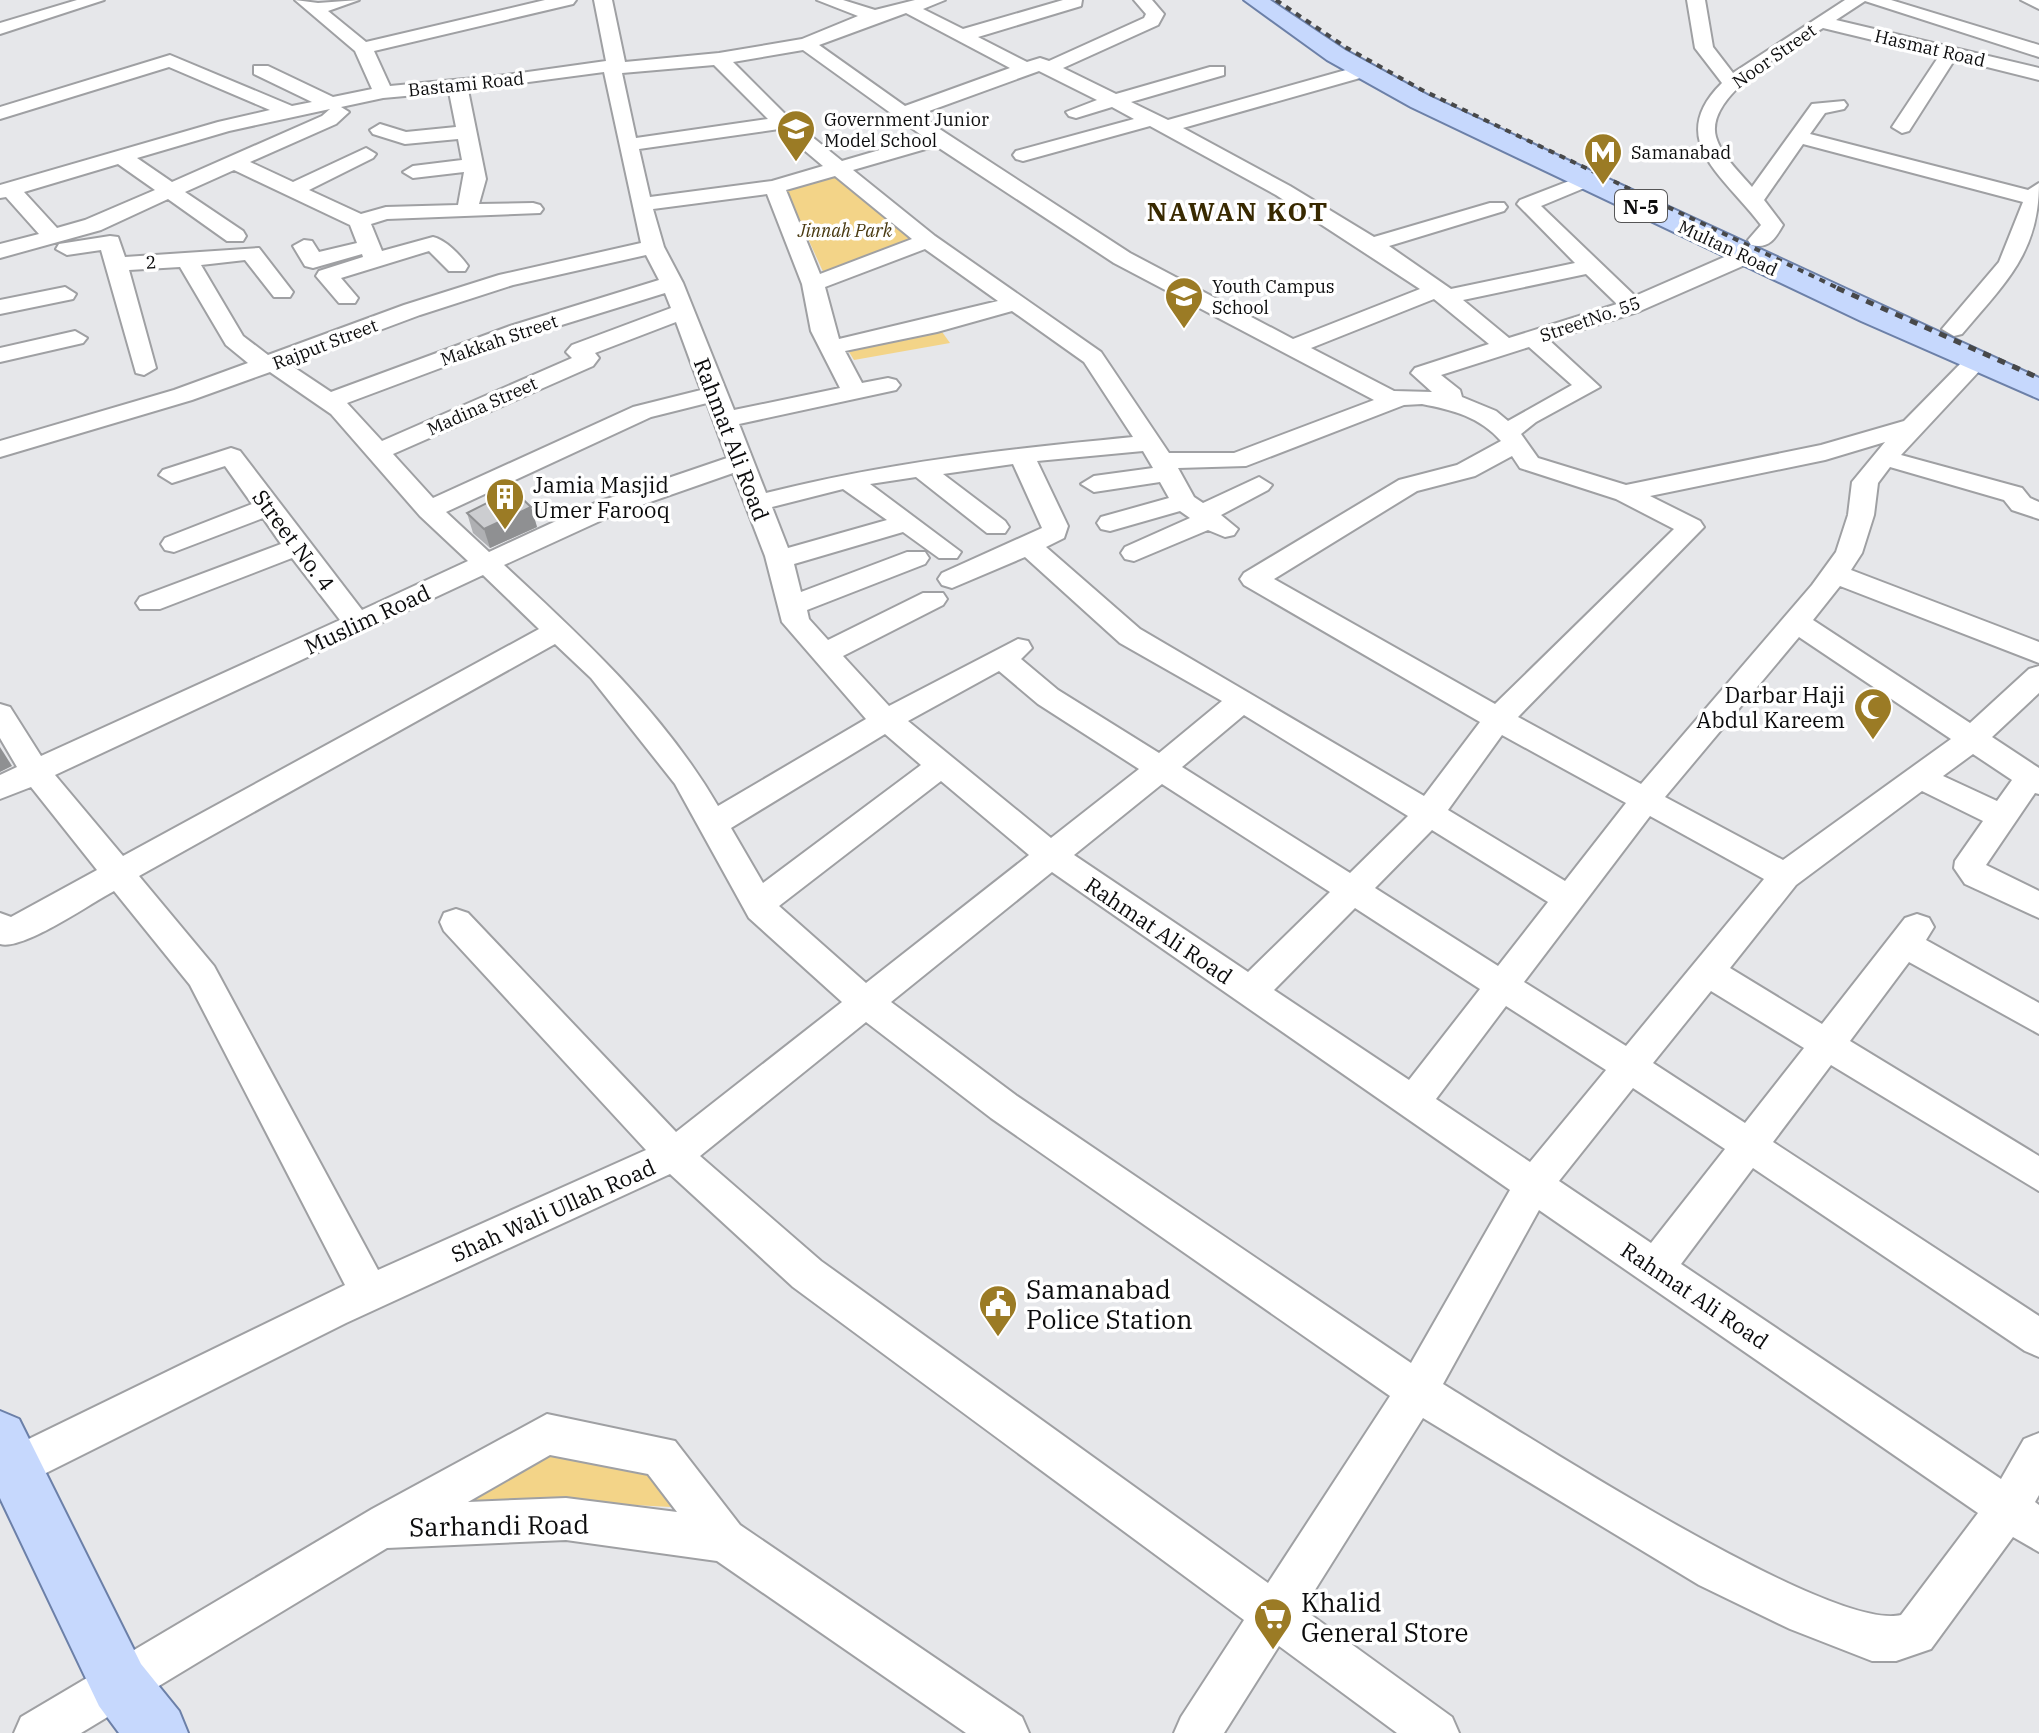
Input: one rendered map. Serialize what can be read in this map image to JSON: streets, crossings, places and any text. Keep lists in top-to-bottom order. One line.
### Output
{"streets":{"main road":["N-5","Multan Road"],"street":["Hasmat Road","Noor Street","Bastami Road","2","StreetNo. 55","Makkah Street","Rajput Street","Madina Street","Rahmat Ali Road","Street No. 4","Muslim Road","Shah Wali Ullah Road","Sarhandi Road"]},"crossings":[["Hasmat Road","Noor Street"],["Noor Street","Multan Road"],["Noor Street","StreetNo. 55"],["Bastami Road","Rahmat Ali Road"],["Multan Road","StreetNo. 55"],["2","Makkah Street"],["2","Rajput Street"],["2","Madina Street"],["2","Rahmat Ali Road"],["2","Muslim Road"],["2","Shah Wali Ullah Road"],["Makkah Street","Madina Street"],["Makkah Street","Rahmat Ali Road"],["Rajput Street","Rahmat Ali Road"],["Madina Street","Rahmat Ali Road"],["Rahmat Ali Road","Muslim Road"],["Rahmat Ali Road","Shah Wali Ullah Road"],["Street No. 4","Muslim Road"]],"districts":["NAWAN KOT"],"parks":["Jinnah Park"],"places":{"school or university":["Government Junior Model School","Youth Campus School"],"metro station":["Samanabad"],"building":["Jamia Masjid Umer Farooq"],"mosque":["Darbar Haji Abdul Kareem"],"public building":["Samanabad Police Station"],"supermarket":["Khalid General Store"]}}
